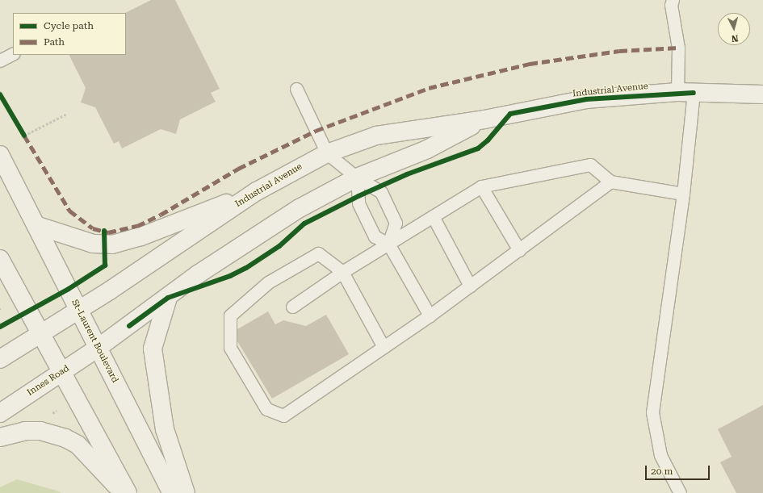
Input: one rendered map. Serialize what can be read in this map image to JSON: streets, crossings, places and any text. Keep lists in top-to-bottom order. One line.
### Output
{"streets":{"main road":["Industrial Avenue","St-Laurent Boulevard","Innes Road"]},"crossings":[["Industrial Avenue","St-Laurent Boulevard"],["Industrial Avenue","Innes Road"],["St-Laurent Boulevard","Innes Road"]],"legend":["Cycle path","Path"],"scale_bar":"20 m","north":"bottom"}
